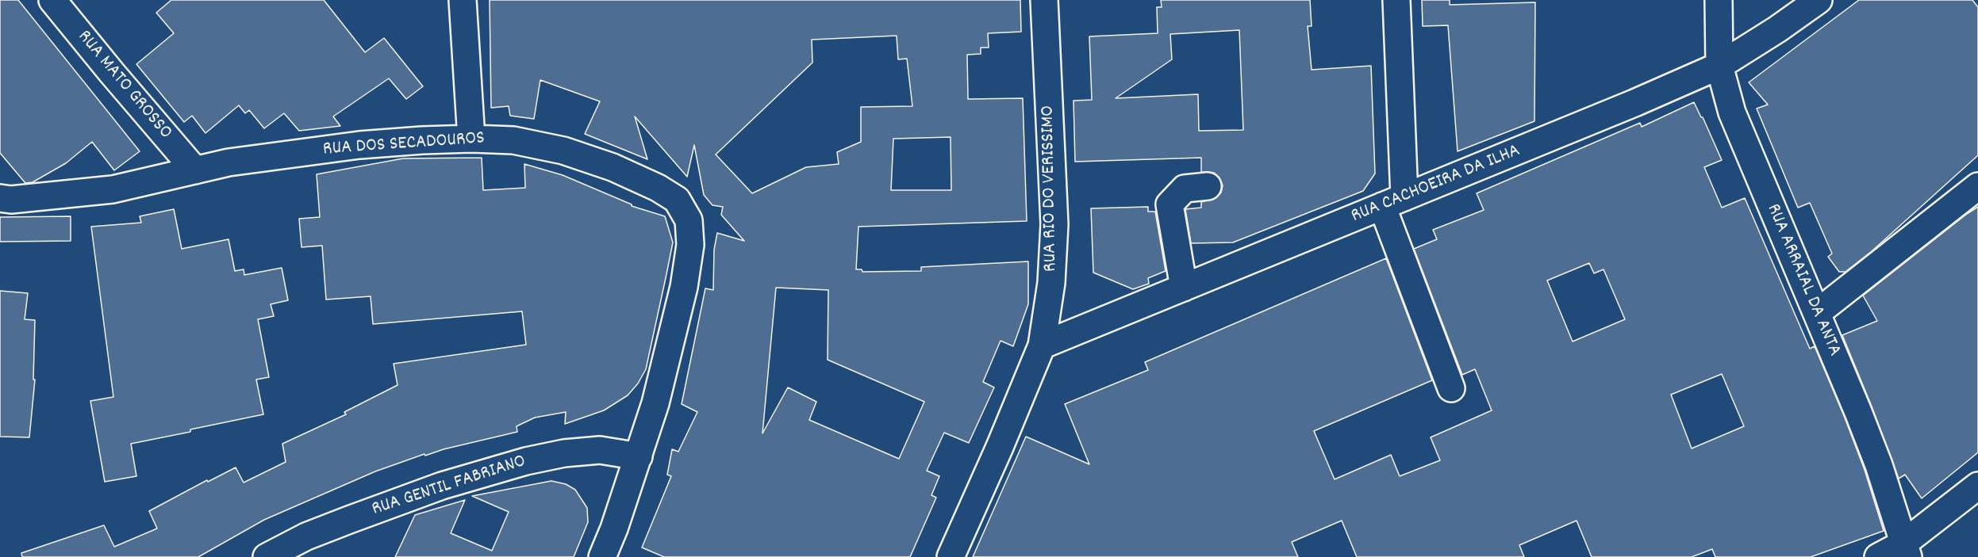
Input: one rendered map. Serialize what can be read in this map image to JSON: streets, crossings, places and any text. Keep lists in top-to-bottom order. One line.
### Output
{"streets":{"street":["RUA MATO GROSSO","RUA DOS SECADOUROS","RUA CACHOEIRA DA ILHA","RUA RIO DO VERISSIMO","RUA ARRAIAL DA ANTA","RUA GENTIL FABRIANO"]},"crossings":[["RUA MATO GROSSO","RUA DOS SECADOUROS"],["RUA DOS SECADOUROS","RUA GENTIL FABRIANO"],["RUA CACHOEIRA DA ILHA","RUA RIO DO VERISSIMO"],["RUA CACHOEIRA DA ILHA","RUA ARRAIAL DA ANTA"]]}
